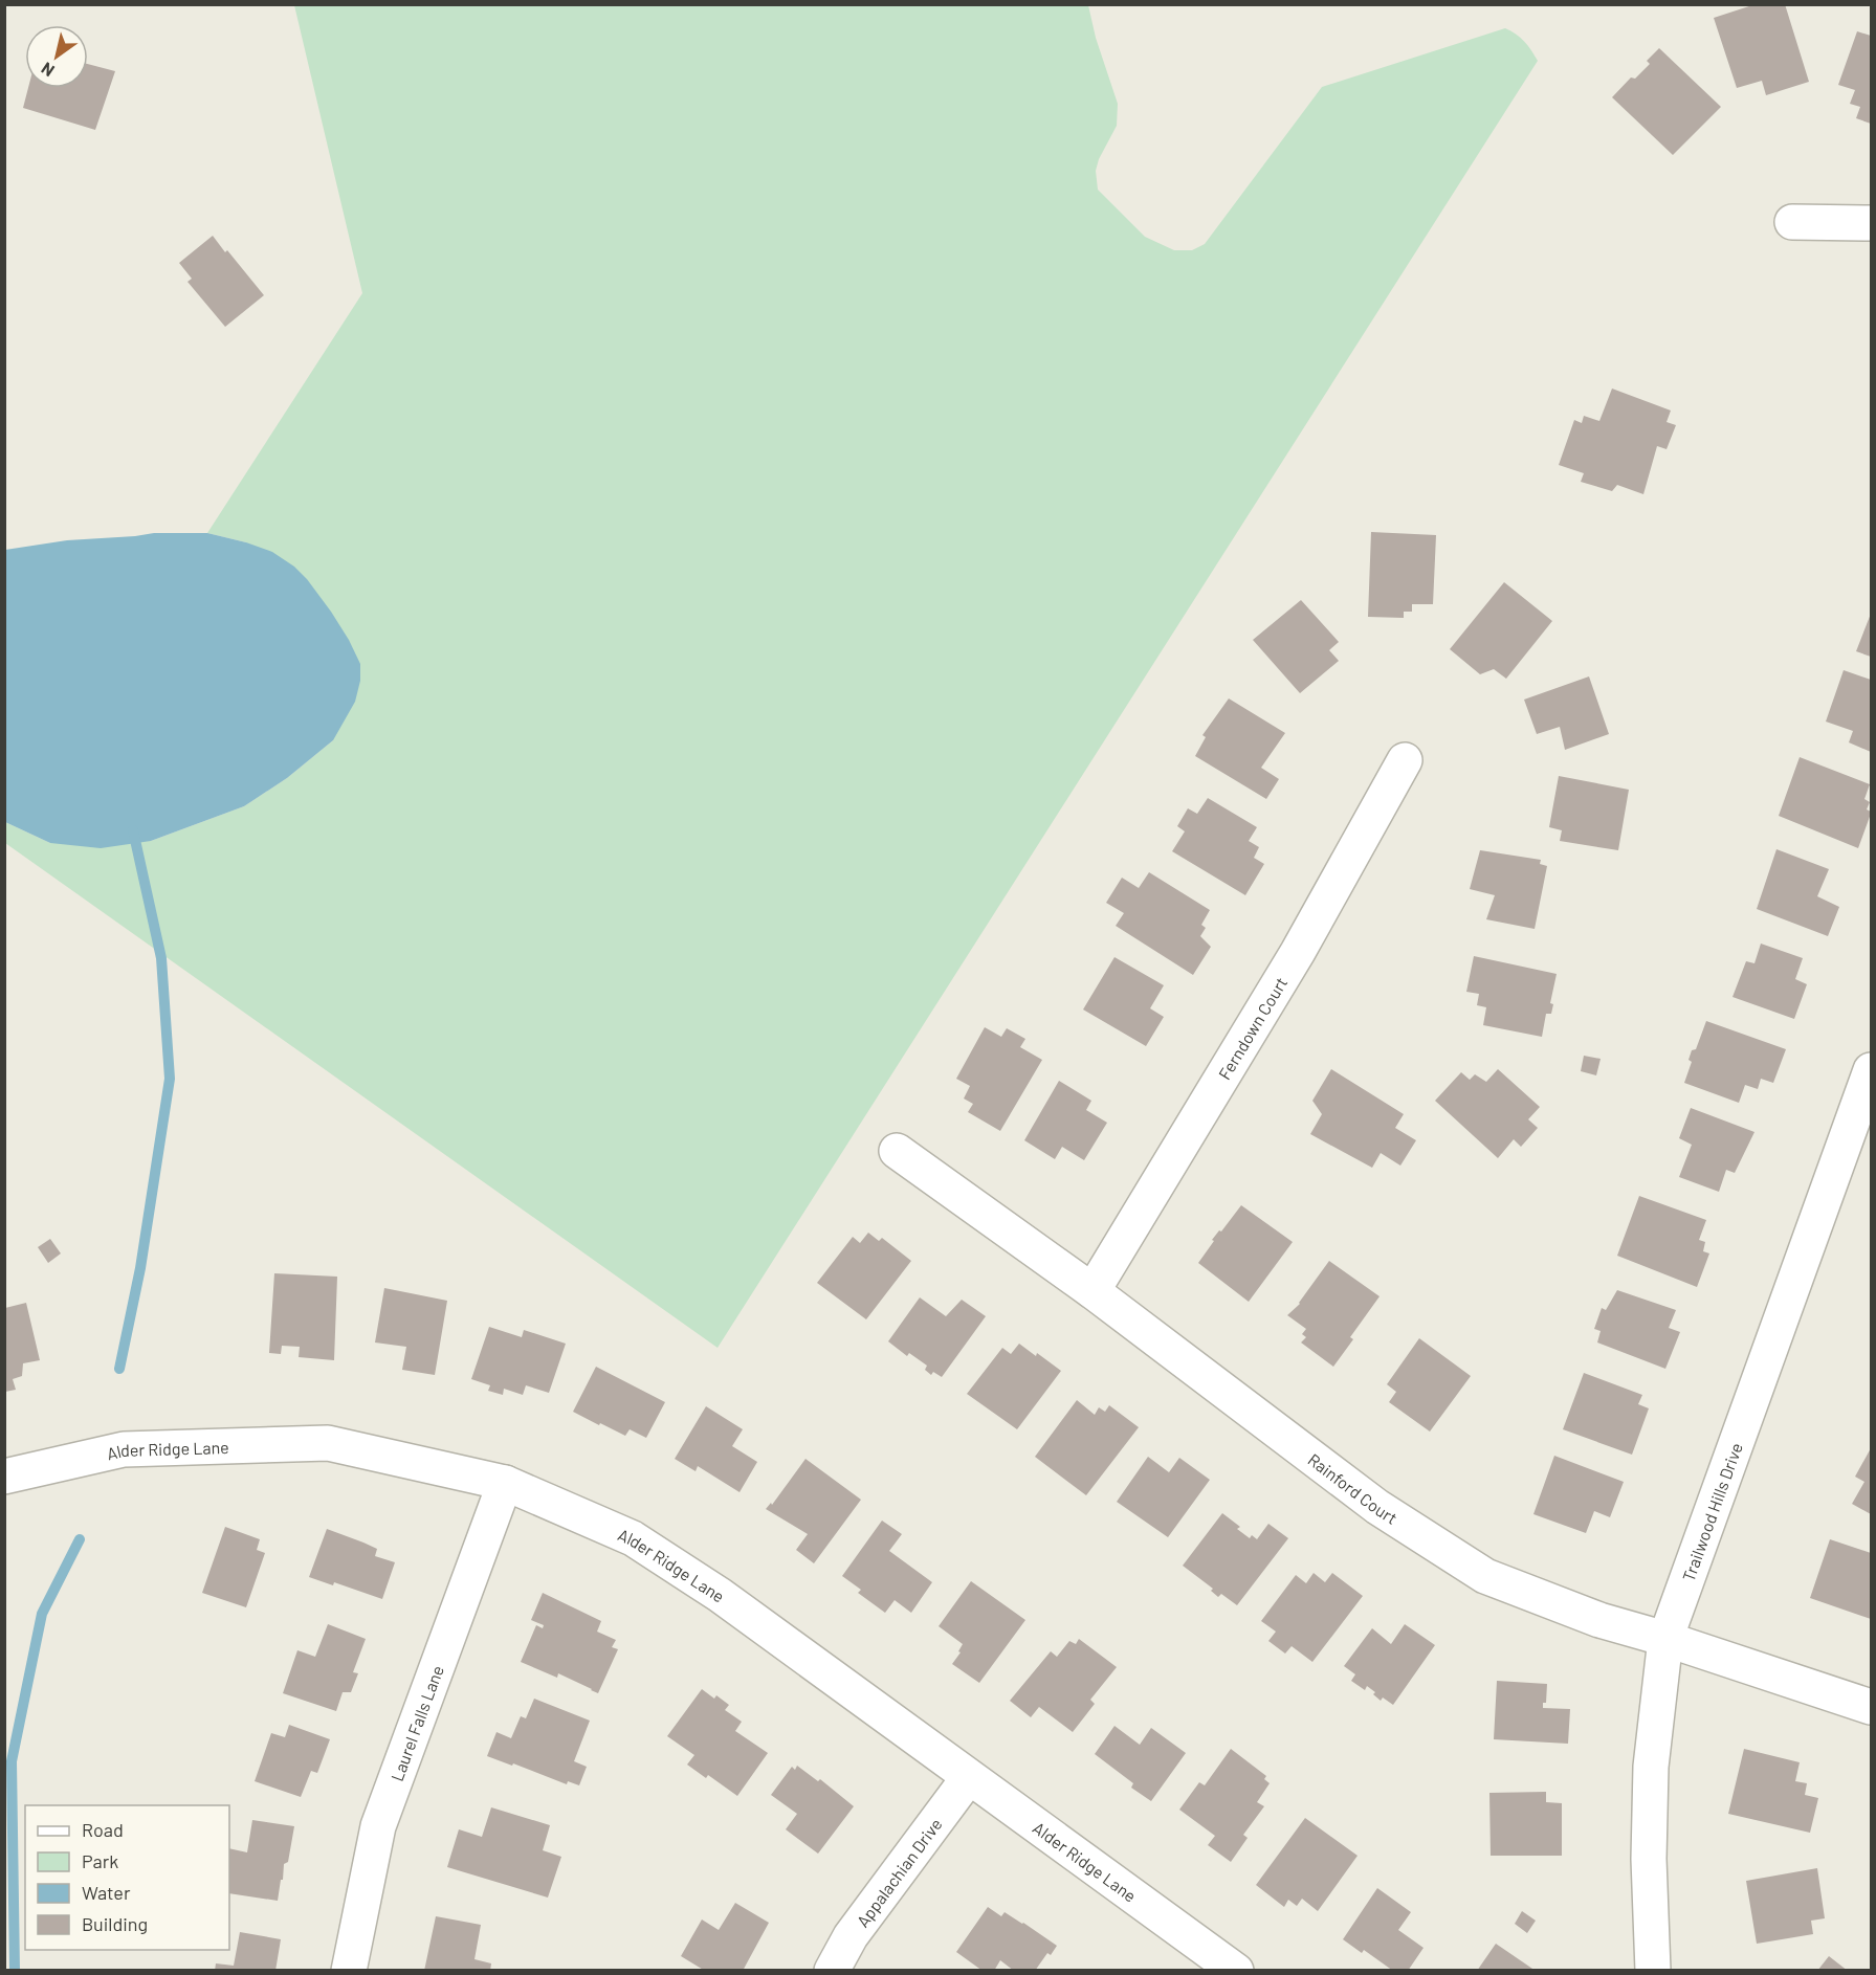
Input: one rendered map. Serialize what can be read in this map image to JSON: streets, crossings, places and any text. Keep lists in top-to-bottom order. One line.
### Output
{"streets":{"street":["Ferndown Court","Alder Ridge Lane","Rainford Court","Trailwood Hills Drive","Laurel Falls Lane","Appalachian Drive"]},"crossings":[["Ferndown Court","Rainford Court"],["Alder Ridge Lane","Laurel Falls Lane"],["Alder Ridge Lane","Appalachian Drive"],["Rainford Court","Trailwood Hills Drive"]],"legend":["Road","Park","Water","Building"],"north":"bottom left"}
